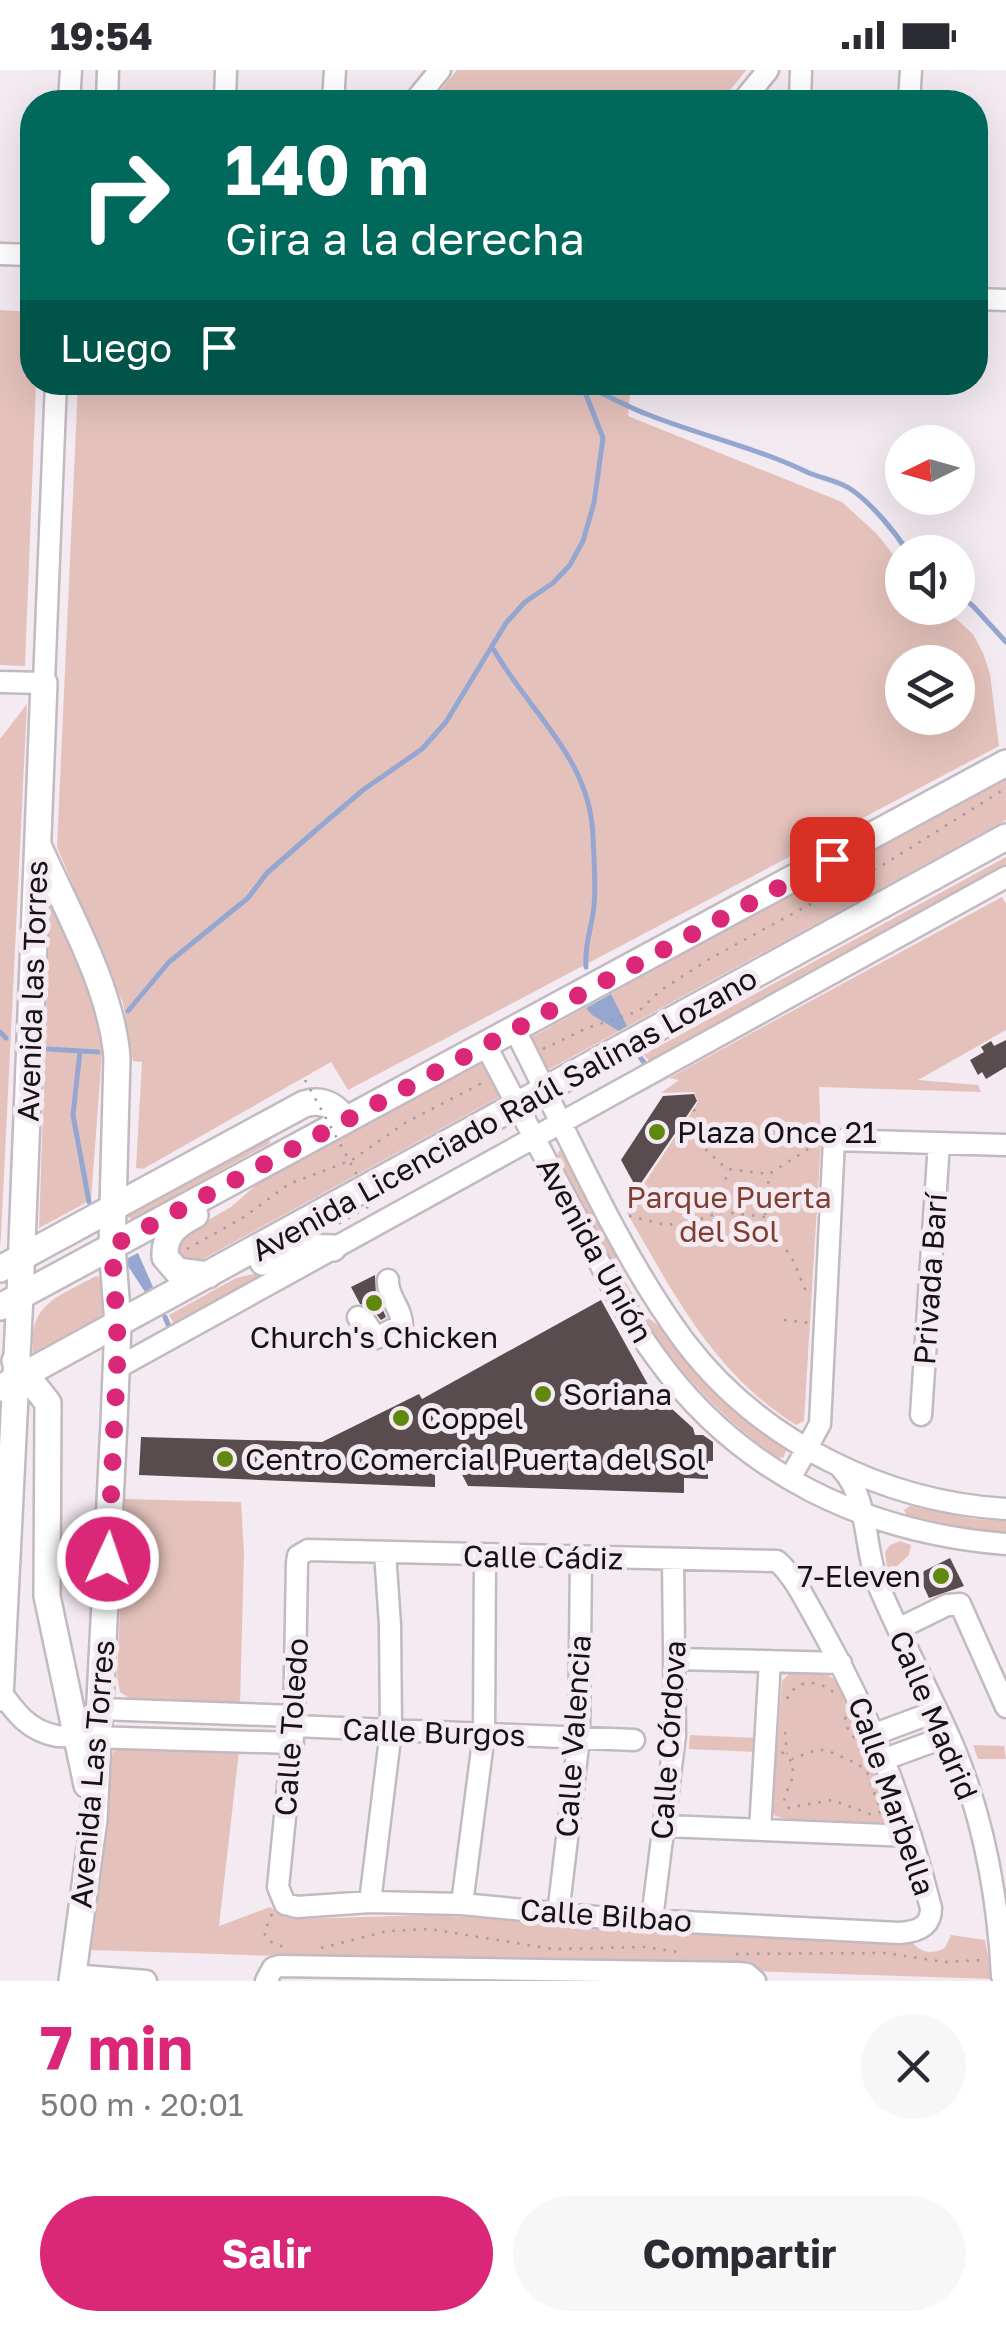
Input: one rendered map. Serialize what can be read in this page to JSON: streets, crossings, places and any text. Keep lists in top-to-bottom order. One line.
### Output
{"streets":{"main road":["Avenida las Torres","Avenida Licenciado Raúl Salinas Lozano","Avenida Las Torres"],"street":["Avenida Unión","Privada Barí","Calle Cádiz","Calle Madrid","Calle Toledo","Calle Burgos","Calle Valencia","Calle Córdova","Calle Marbella","Calle Bilbao"]},"crossings":[["Avenida las Torres","Avenida Las Torres"],["Avenida Licenciado Raúl Salinas Lozano","Avenida Unión"],["Avenida Licenciado Raúl Salinas Lozano","Avenida Las Torres"],["Avenida Unión","Calle Madrid"],["Calle Cádiz","Calle Toledo"],["Calle Cádiz","Calle Valencia"],["Calle Cádiz","Calle Córdova"],["Calle Cádiz","Calle Marbella"],["Calle Toledo","Calle Burgos"],["Calle Toledo","Calle Bilbao"],["Calle Burgos","Calle Valencia"],["Calle Burgos","Avenida Las Torres"],["Calle Valencia","Calle Bilbao"],["Calle Córdova","Calle Bilbao"],["Calle Marbella","Calle Bilbao"]],"parks":["Parque Puerta del Sol"],"places":["Plaza Once 21","Church's Chicken","Soriana","Coppel","Centro Comercial Puerta del Sol","7-Eleven"],"north":"left","page":{"status":"19:54","turn":["140 m","Gira a la derecha"],"then":"Luego","heading":["7 min","500 m · 20:01"],"buttons":["Salir","Compartir"]}}
